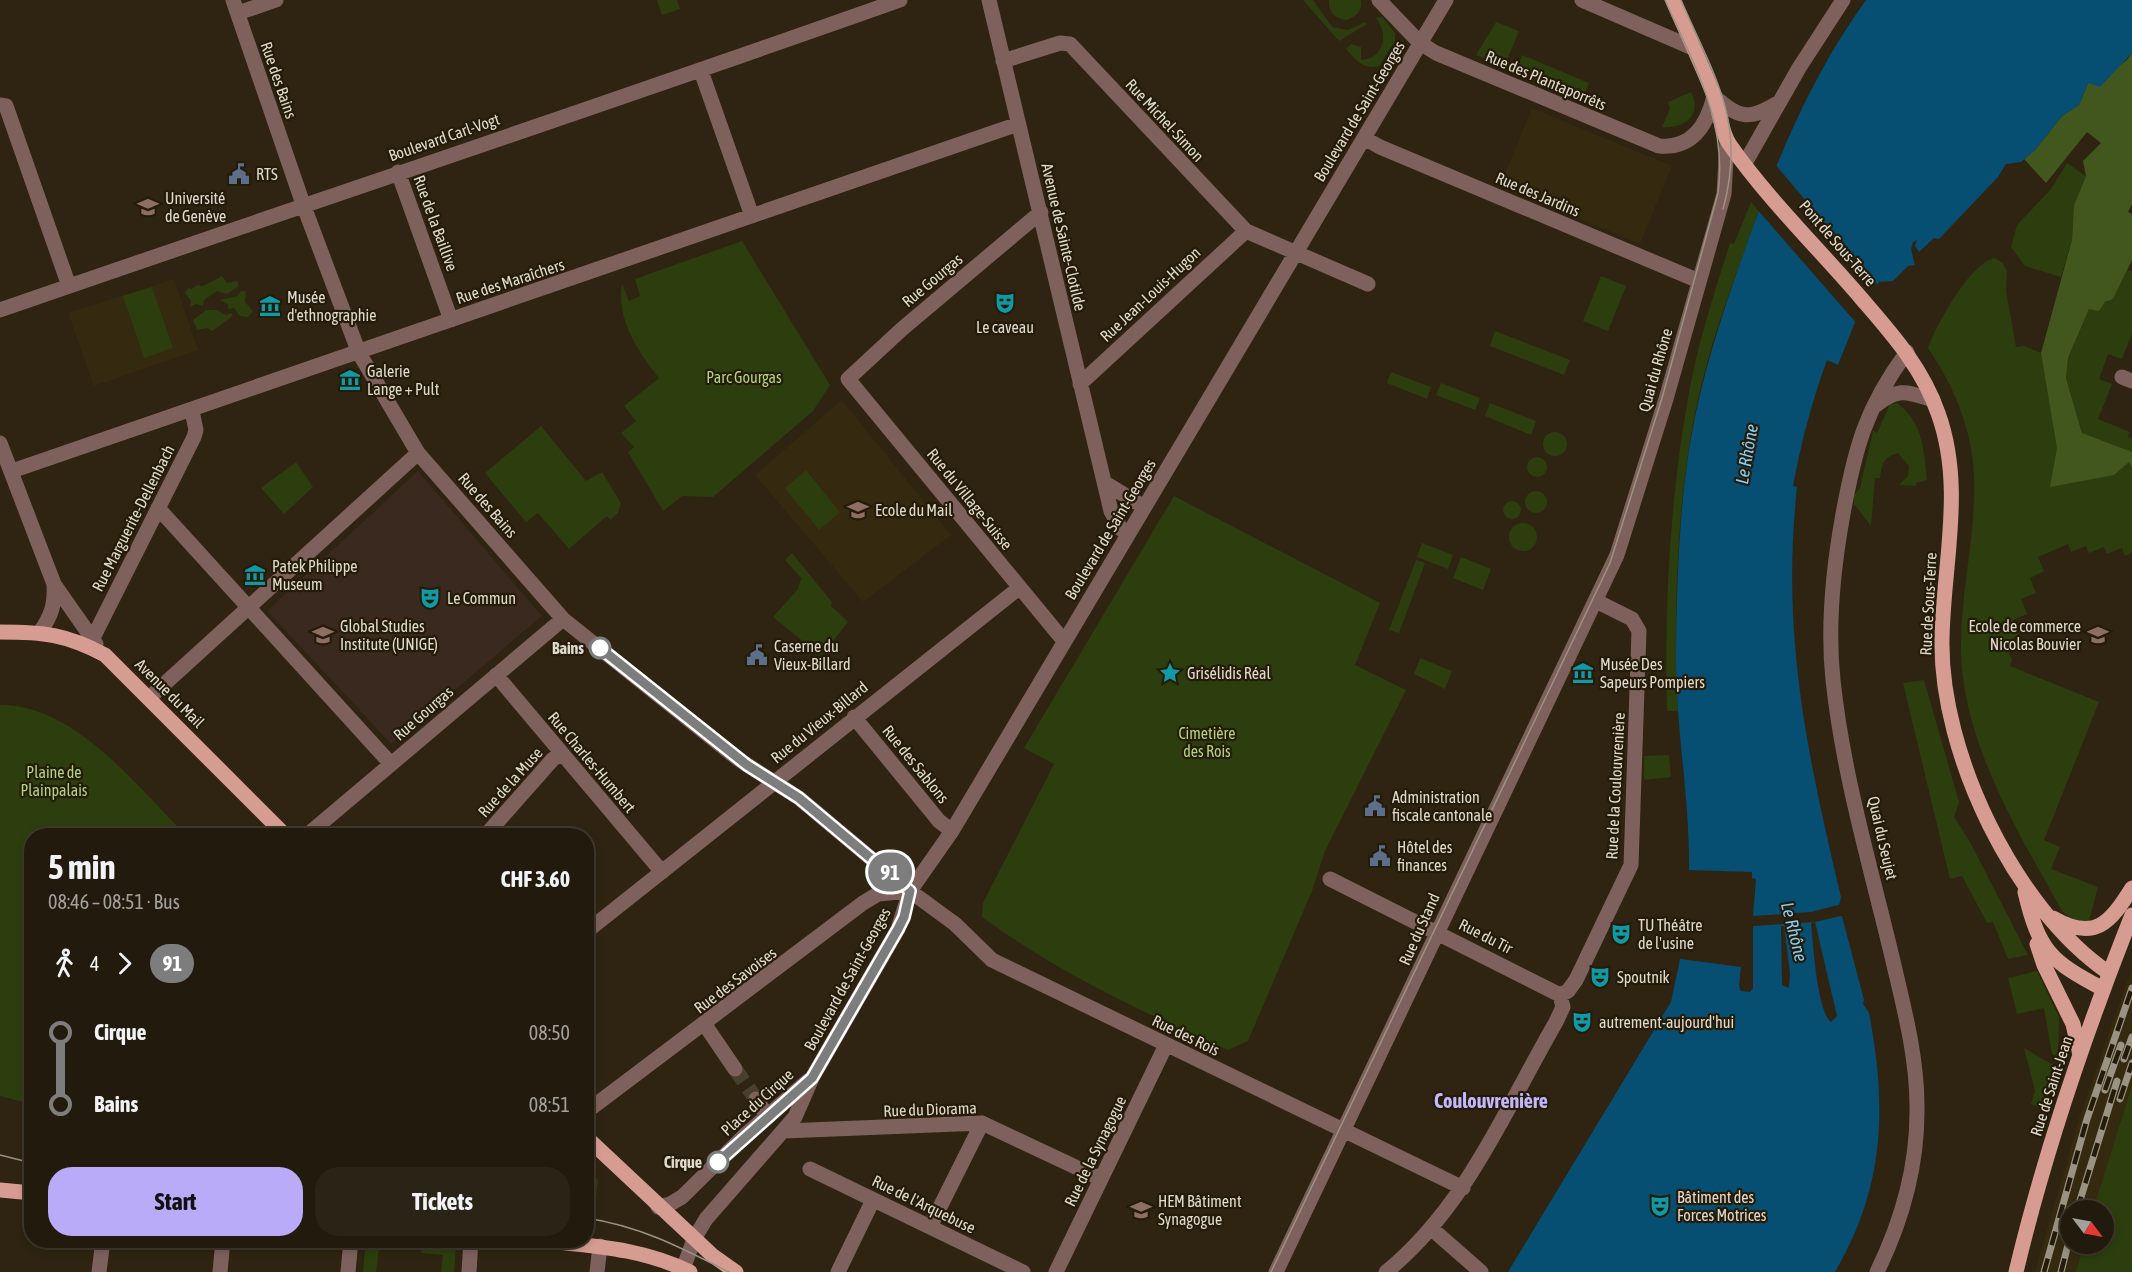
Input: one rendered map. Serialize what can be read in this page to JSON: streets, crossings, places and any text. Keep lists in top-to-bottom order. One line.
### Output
{"streets":{"main road":["Pont de Sous-Terre","Rue de Sous-Terre","Avenue du Mail","Rue de Saint-Jean"],"street":["Rue des Bains","Rue des Plantaporrêts","Boulevard de Saint-Georges","Rue Michel-Simon","Boulevard Carl-Vogt","Rue des Jardins","Rue de la Baillive","Avenue de Sainte-Clotilde","Rue Gourgas","Rue des Maraîchers","Rue Jean-Louis-Hugon","Quai du Rhône","Rue du Village-Suisse","Rue Marguerite-Dellenbach","Rue du Vieux-Billard","Rue Charles-Humbert","Rue des Sablons","Rue de la Muse","Rue de la Coulouvrenière","Quai du Seujet","Rue du Stand","Rue du Tir","Rue des Savoises","Rue des Rois","Place du Cirque","Rue du Diorama","Rue de la Synagogue","Rue de l'Arquebuse"]},"crossings":[["Rue des Bains","Boulevard de Saint-Georges"],["Rue des Bains","Boulevard Carl-Vogt"],["Rue des Bains","Rue Gourgas"],["Rue des Bains","Rue des Maraîchers"],["Rue des Bains","Rue du Vieux-Billard"],["Rue des Bains","Rue des Savoises"],["Rue des Bains","Rue des Rois"],["Rue des Plantaporrêts","Boulevard de Saint-Georges"],["Boulevard de Saint-Georges","Rue Michel-Simon"],["Boulevard de Saint-Georges","Rue des Jardins"],["Boulevard de Saint-Georges","Avenue de Sainte-Clotilde"],["Boulevard de Saint-Georges","Rue du Village-Suisse"],["Boulevard de Saint-Georges","Rue des Sablons"],["Boulevard de Saint-Georges","Rue des Savoises"],["Boulevard de Saint-Georges","Rue des Rois"],["Boulevard de Saint-Georges","Place du Cirque"],["Rue Michel-Simon","Avenue de Sainte-Clotilde"],["Rue Michel-Simon","Rue Jean-Louis-Hugon"],["Boulevard Carl-Vogt","Rue de la Baillive"],["Rue des Jardins","Quai du Rhône"],["Rue de la Baillive","Rue des Maraîchers"],["Avenue de Sainte-Clotilde","Rue Gourgas"],["Avenue de Sainte-Clotilde","Rue des Maraîchers"],["Avenue de Sainte-Clotilde","Rue Jean-Louis-Hugon"],["Pont de Sous-Terre","Quai du Rhône"],["Pont de Sous-Terre","Rue de Sous-Terre"],["Pont de Sous-Terre","Quai du Seujet"],["Rue Gourgas","Rue du Village-Suisse"],["Rue Gourgas","Rue Charles-Humbert"],["Rue des Maraîchers","Rue Marguerite-Dellenbach"],["Quai du Rhône","Rue de la Coulouvrenière"],["Quai du Rhône","Rue du Stand"],["Rue du Village-Suisse","Rue du Vieux-Billard"],["Rue de Sous-Terre","Quai du Seujet"],["Rue de Sous-Terre","Rue de Saint-Jean"],["Rue du Vieux-Billard","Rue Charles-Humbert"],["Rue du Vieux-Billard","Rue des Sablons"],["Rue Charles-Humbert","Rue de la Muse"],["Rue de la Coulouvrenière","Rue du Stand"],["Rue de la Coulouvrenière","Rue du Tir"],["Rue du Stand","Rue du Tir"],["Rue du Stand","Rue des Rois"],["Rue des Savoises","Rue des Rois"],["Rue des Rois","Rue de la Synagogue"],["Place du Cirque","Rue du Diorama"],["Rue du Diorama","Rue de la Synagogue"]],"districts":["Coulouvrenière"],"water":["Le Rhône"],"parks":["Parc Gourgas","Cimetière des Rois","Plaine de Plainpalais"],"places":{"public building":["RTS","Caserne du Vieux-Billard","Administration fiscale cantonale","Hôtel des finances"],"school or university":["Université de Genève","Ecole du Mail","Global Studies Institute (UNIGE)","Ecole de commerce Nicolas Bouvier","HEM Bâtiment Synagogue"],"theatre":["Le caveau","Le Commun","TU Théâtre de l'usine","Spoutnik","autrement-aujourd'hui","Bâtiment des Forces Motrices"],"museum":["Musée d'ethnographie","Galerie Lange + Pult","Patek Philippe Museum","Musée Des Sapeurs Pompiers"],"other":["Bains","Cirque"],"place":["Grisélidis Réal"]},"lines":["bus line 91"],"north":"bottom right","page":{"on_map":"91","heading":["5 min","08:46 – 08:51 · Bus","CHF 3.60"],"legs":["4","91"],"list":[{"name":"Cirque","value":"08:50"},{"name":"Bains","value":"08:51"}],"buttons":["Start","Tickets"]}}
